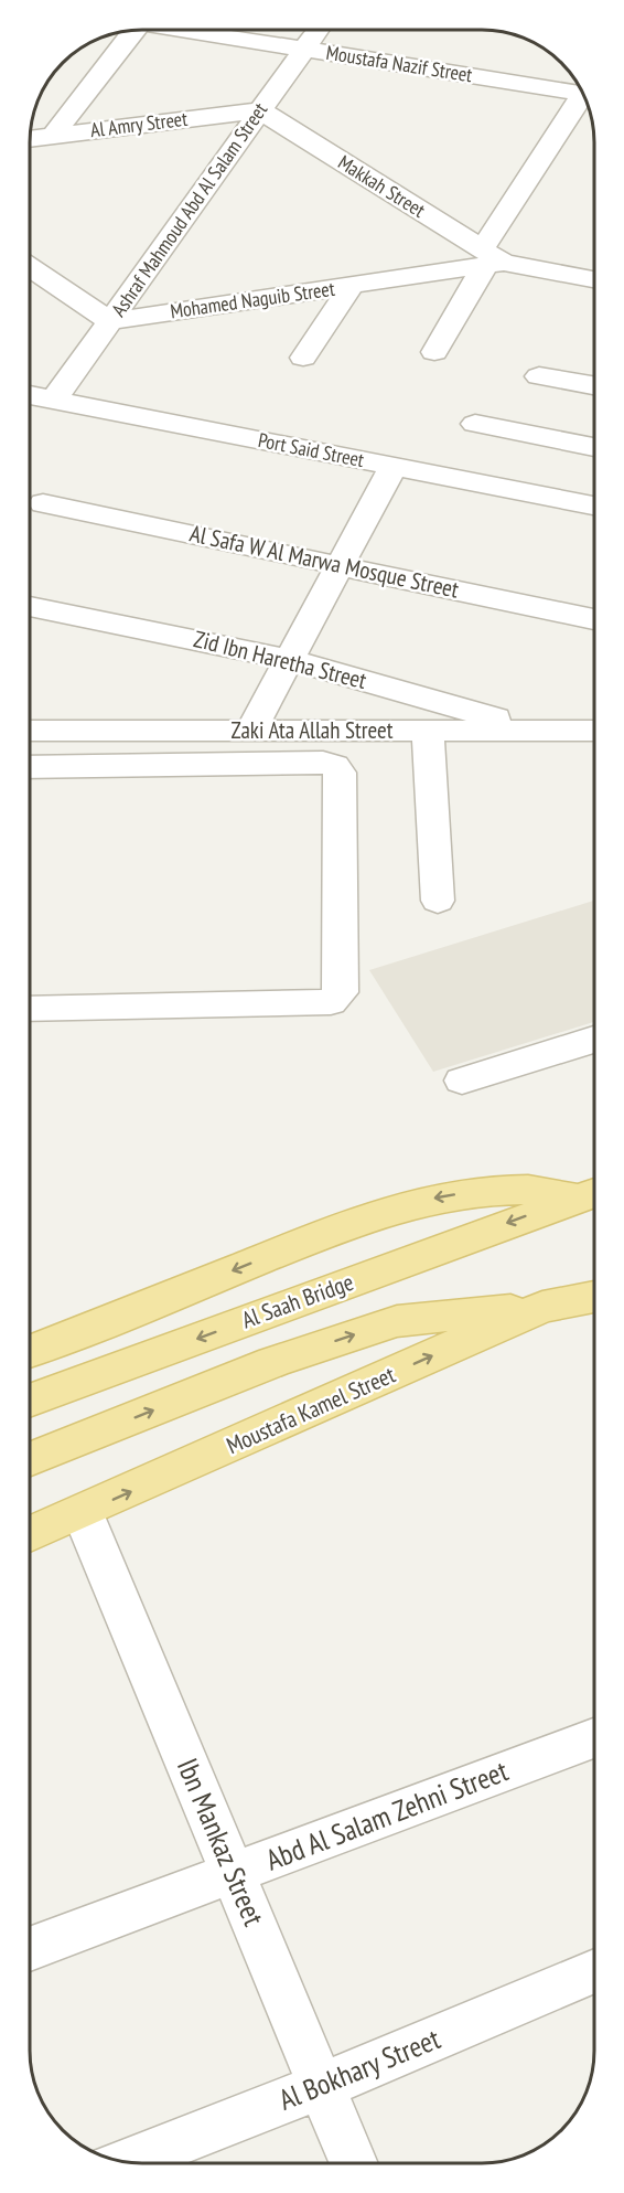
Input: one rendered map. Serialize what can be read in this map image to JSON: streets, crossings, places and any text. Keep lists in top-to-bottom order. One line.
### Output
{"streets":{"main road":["Al Saah Bridge","Moustafa Kamel Street"],"street":["Moustafa Nazif Street","Al Amry Street","Makkah Street","Ashraf Mahmoud Abd Al Salam Street","Mohamed Naguib Street","Port Said Street","Al Safa W Al Marwa Mosque Street","Zid Ibn Haretha Street","Zaki Ata Allah Street","Abd Al Salam Zehni Street","Ibn Mankaz Street","Al Bokhary Street"]},"crossings":[["Moustafa Nazif Street","Ashraf Mahmoud Abd Al Salam Street"],["Al Amry Street","Makkah Street"],["Al Amry Street","Ashraf Mahmoud Abd Al Salam Street"],["Makkah Street","Ashraf Mahmoud Abd Al Salam Street"],["Makkah Street","Mohamed Naguib Street"],["Ashraf Mahmoud Abd Al Salam Street","Mohamed Naguib Street"],["Ashraf Mahmoud Abd Al Salam Street","Port Said Street"],["Zid Ibn Haretha Street","Zaki Ata Allah Street"],["Al Saah Bridge","Moustafa Kamel Street"],["Moustafa Kamel Street","Ibn Mankaz Street"],["Abd Al Salam Zehni Street","Ibn Mankaz Street"],["Ibn Mankaz Street","Al Bokhary Street"]]}
